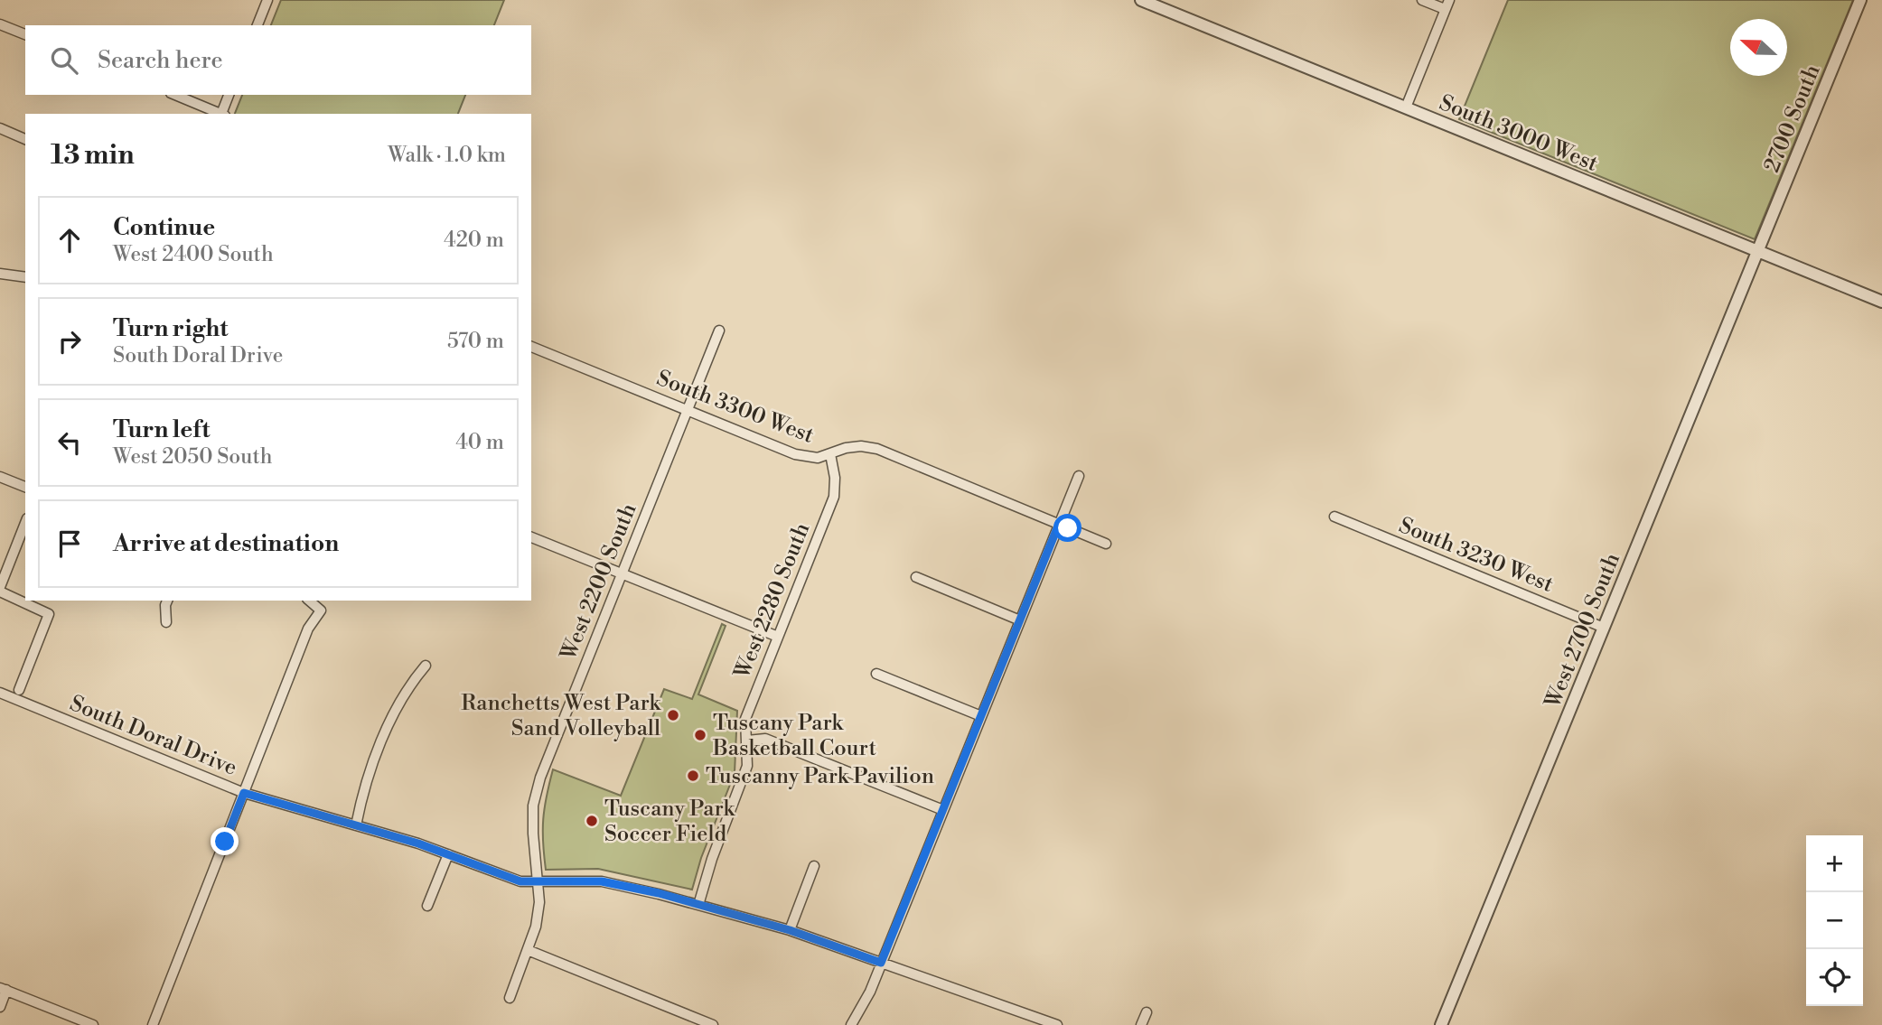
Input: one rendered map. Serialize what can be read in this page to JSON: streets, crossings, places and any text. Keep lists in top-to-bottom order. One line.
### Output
{"streets":{"street":["2700 South","South 3000 West","South 3300 West","South 3230 West","West 2200 South","West 2280 South","West 2700 South","South Doral Drive"]},"crossings":[["2700 South","South 3000 West"],["2700 South","West 2700 South"],["South 3000 West","West 2700 South"],["South 3300 West","West 2200 South"],["South 3300 West","West 2280 South"],["South 3230 West","West 2700 South"],["West 2200 South","South Doral Drive"],["West 2280 South","South Doral Drive"]],"places":["Ranchetts West Park Sand Volleyball","Tuscany Park Basketball Court","Tuscanny Park Pavilion","Tuscany Park Soccer Field"],"north":"left","page":{"search":"Search here","heading":["13 min","Walk · 1.0 km"],"list":[["Continue","West 2400 South","420 m"],["Turn right","South Doral Drive","570 m"],["Turn left","West 2050 South","40 m"],"Arrive at destination"],"map_buttons":["+","−"]}}
